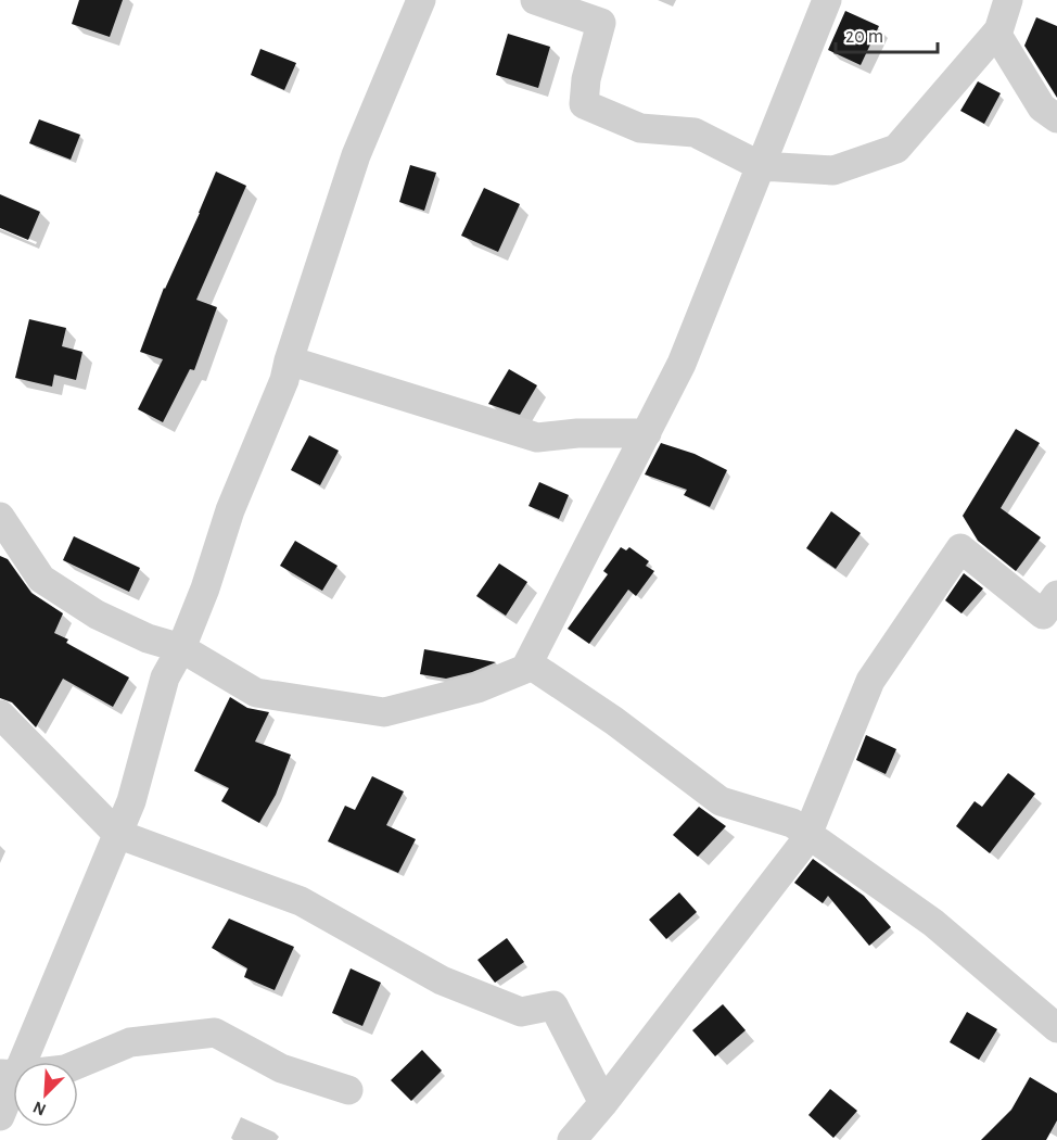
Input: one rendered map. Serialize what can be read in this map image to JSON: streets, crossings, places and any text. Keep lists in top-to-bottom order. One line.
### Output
{"scale_bar":"20 m","north":"bottom left"}
